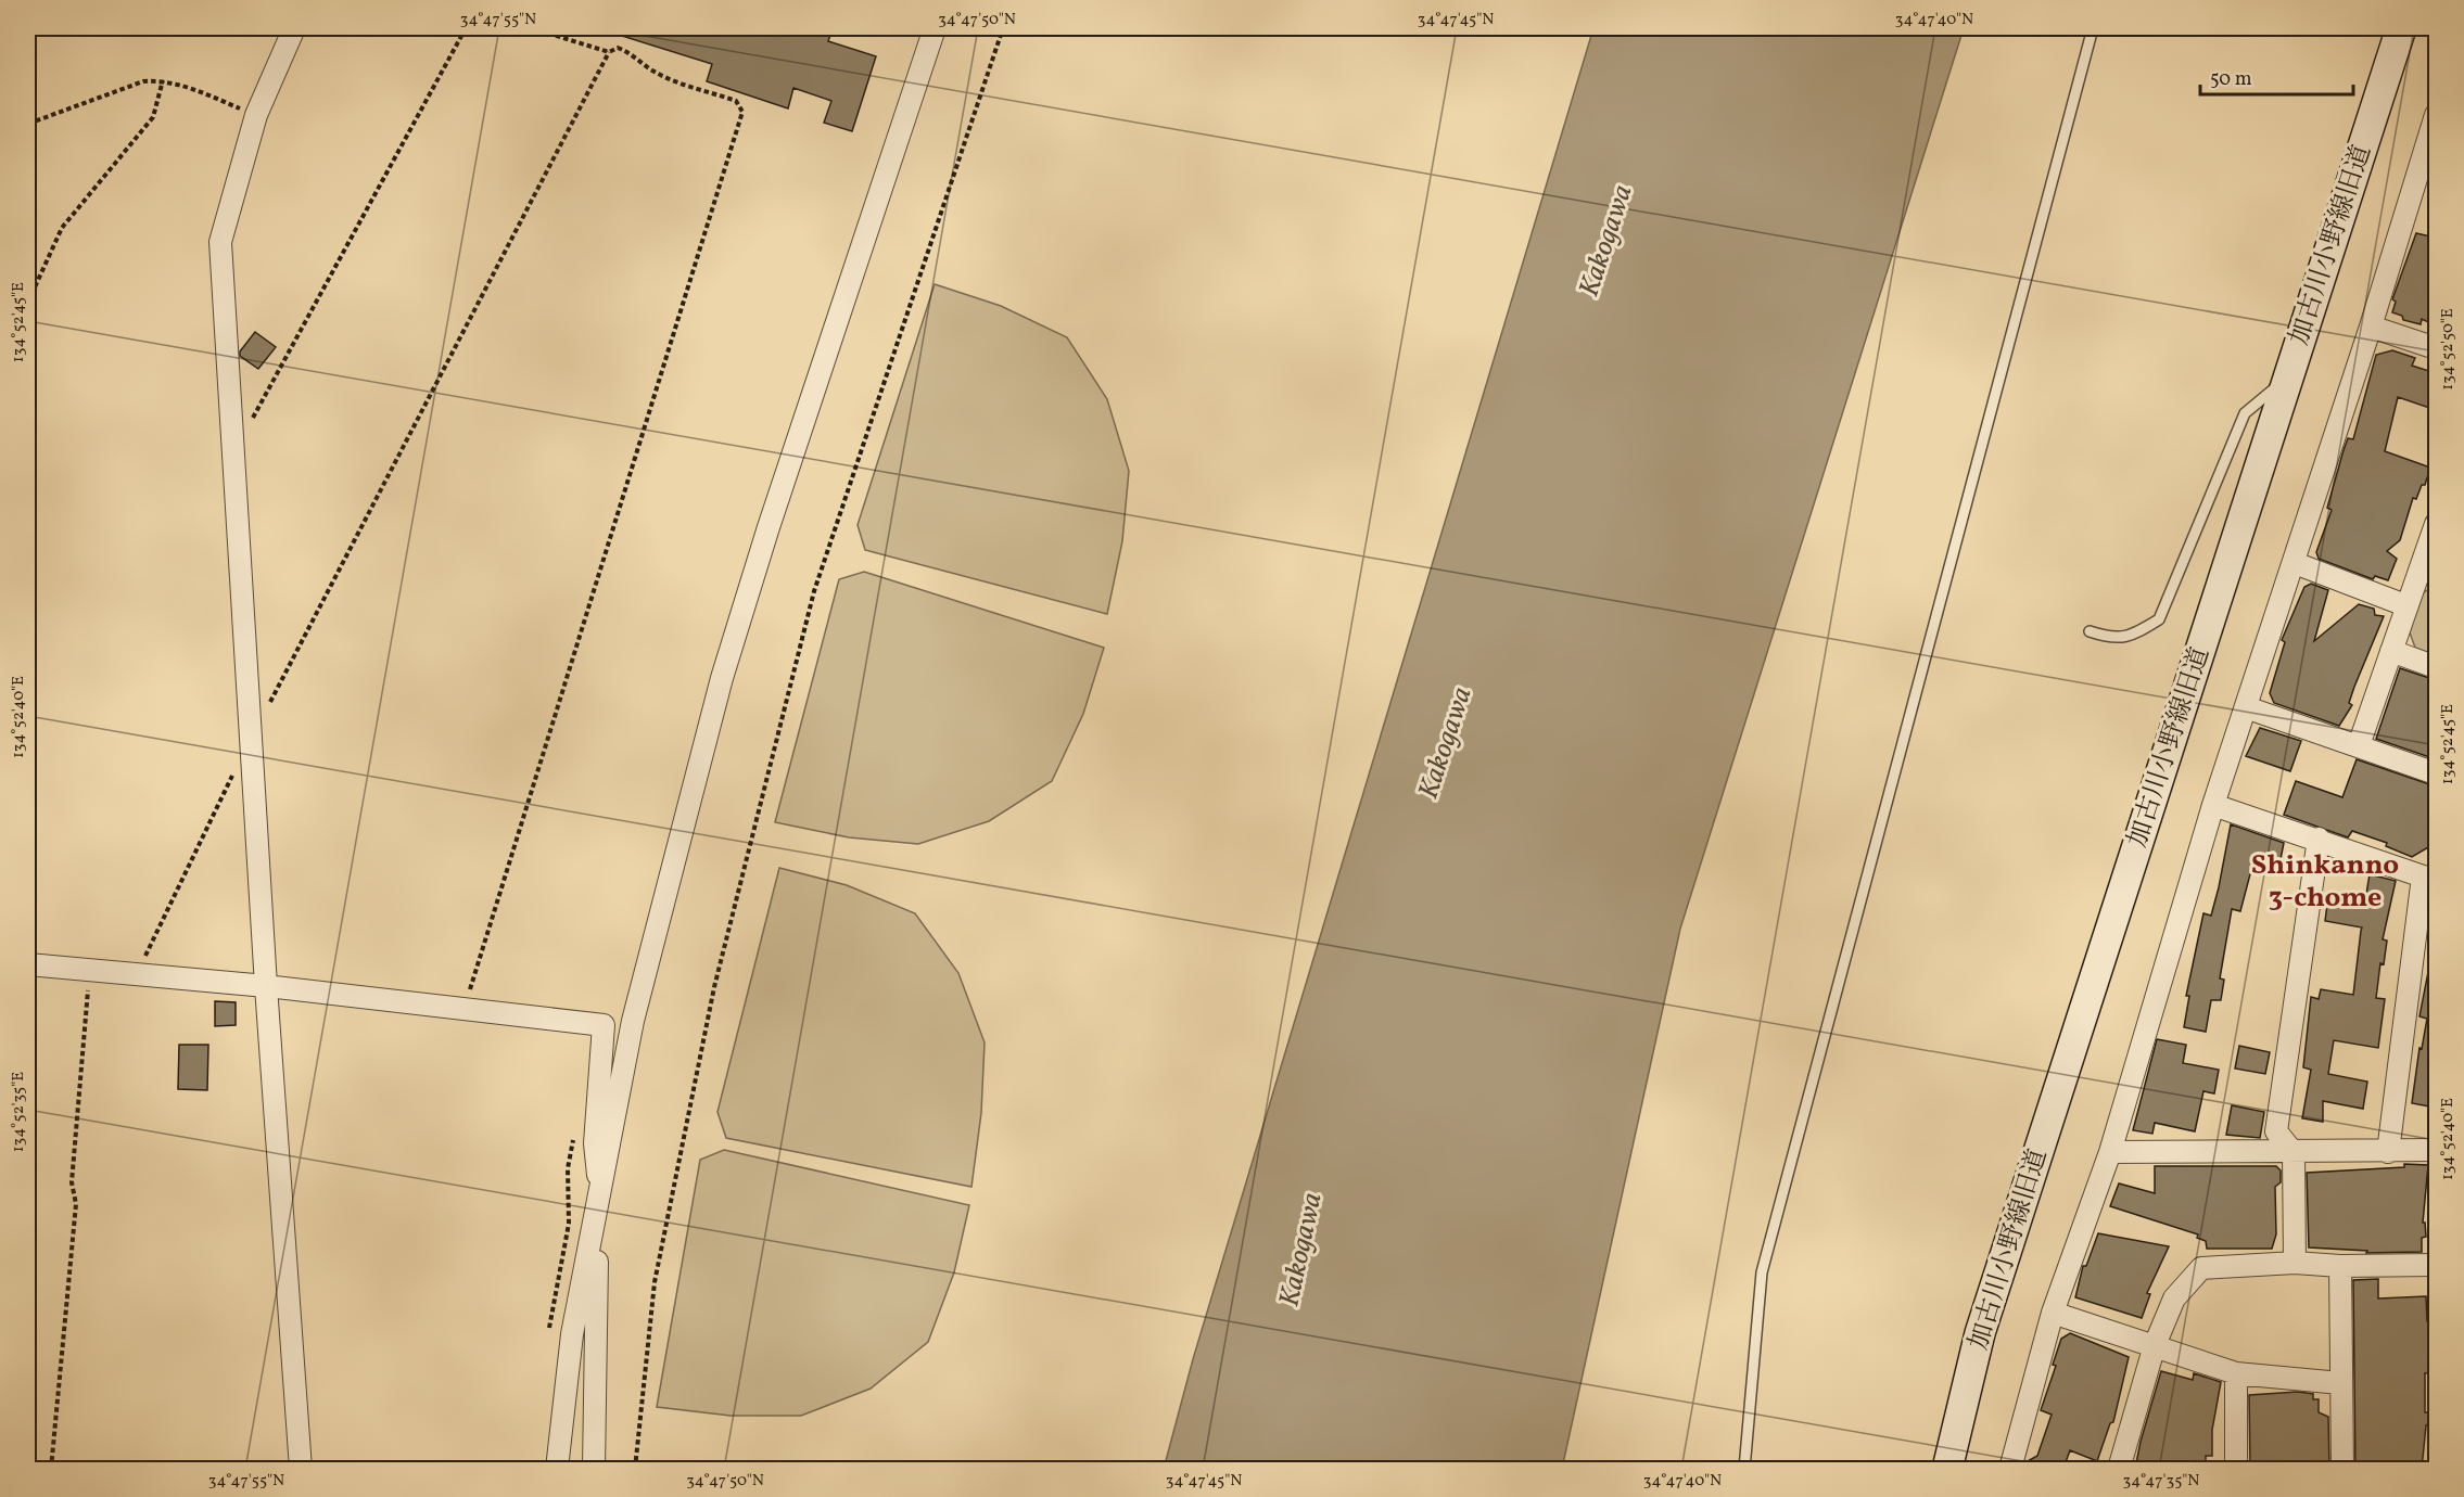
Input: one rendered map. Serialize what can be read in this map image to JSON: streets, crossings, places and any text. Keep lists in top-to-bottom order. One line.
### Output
{"streets":{"street":["加古川小野線旧道"]},"districts":["Shinkanno 3-chome"],"water":["Kakogawa"],"scale_bar":"50 m","coordinates":["34°47'55\"N","34°47'50\"N","34°47'45\"N","34°47'40\"N","134°52'45\"E","134°52'50\"E","134°52'40\"E","134°52'35\"E","34°47'35\"N"]}
